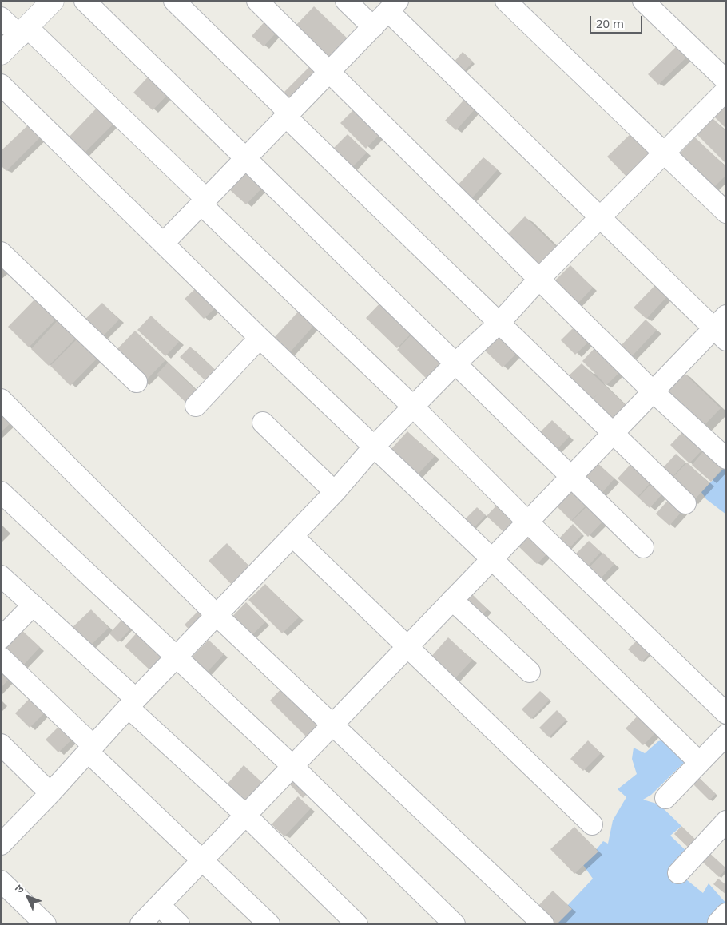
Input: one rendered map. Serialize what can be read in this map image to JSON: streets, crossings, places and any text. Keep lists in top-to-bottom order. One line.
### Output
{"scale_bar":"20 m","north":"top left"}
